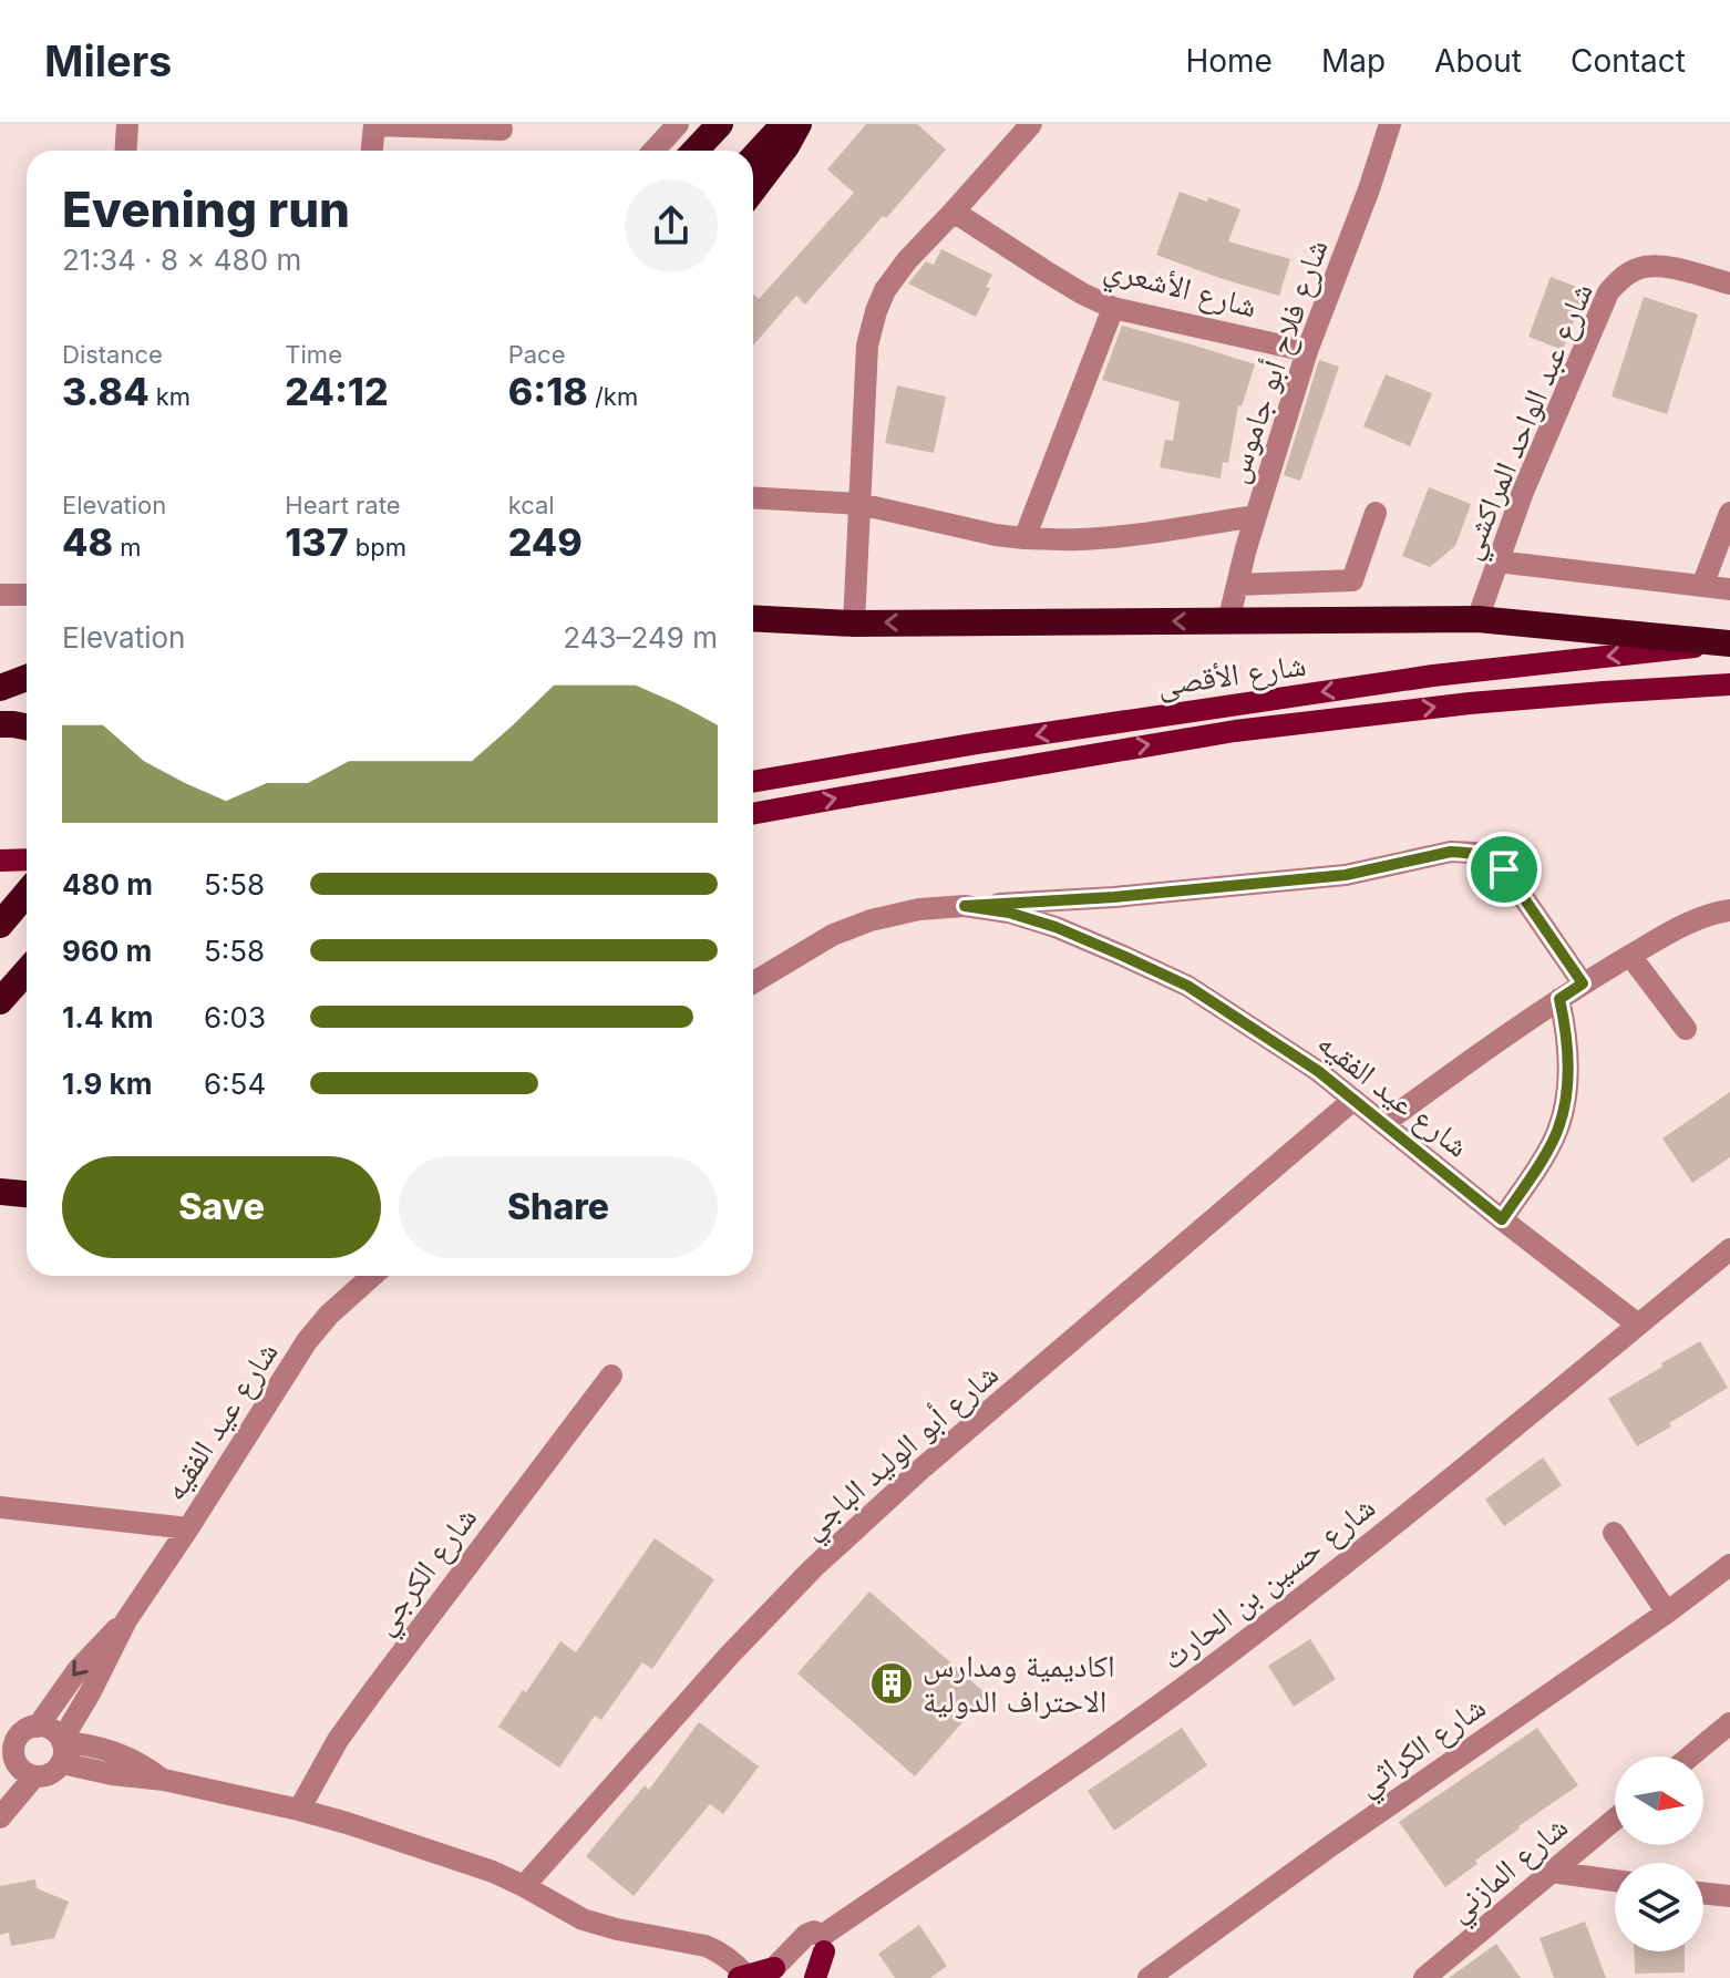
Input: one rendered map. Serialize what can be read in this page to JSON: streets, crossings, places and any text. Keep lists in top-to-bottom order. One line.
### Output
{"streets":{"main road":["شارع الأقصى"],"street":["شارع الأشعري","شارع فلاح أبو جاموس","شارع عبد الواحد المراكشي","شارع عيد الفقيه","شارع أبو الوليد الباجي","شارع الكرجي","شارع حسين بن الحارث","شارع الكراثي","شارع المازني"]},"crossings":[["شارع الأشعري","شارع فلاح أبو جاموس"],["شارع عيد الفقيه","شارع أبو الوليد الباجي"],["شارع عيد الفقيه","شارع حسين بن الحارث"]],"places":{"building":["اكاديمية ومدارس الاحتراف الدولية"]},"north":"right","page":{"header":"Milers","nav":["Home","Map","About","Contact"],"heading":["Evening run","21:34 · 8 × 480 m"],"stats":[["Distance","3.84 km"],["Time","24:12"],["Pace","6:18 /km"],["Elevation","48 m"],["Heart rate","137 bpm"],["kcal","249"]],"chart":["Elevation","243–249 m"],"list":[{"name":"480 m","note":"5:58"},{"name":"960 m","note":"5:58"},{"name":"1.4 km","note":"6:03"},{"name":"1.9 km","note":"6:54"}],"buttons":["Save","Share"]}}
